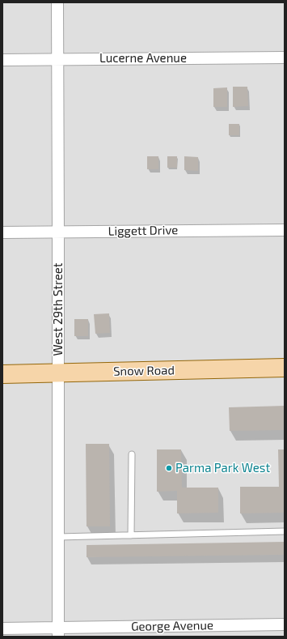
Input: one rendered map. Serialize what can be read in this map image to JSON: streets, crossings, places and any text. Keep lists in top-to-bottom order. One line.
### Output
{"streets":{"main road":["Snow Road"],"street":["Lucerne Avenue","Liggett Drive","West 29th Street","George Avenue"]},"crossings":[["Lucerne Avenue","West 29th Street"],["Liggett Drive","West 29th Street"],["West 29th Street","Snow Road"],["West 29th Street","George Avenue"]],"places":["Parma Park West"]}
